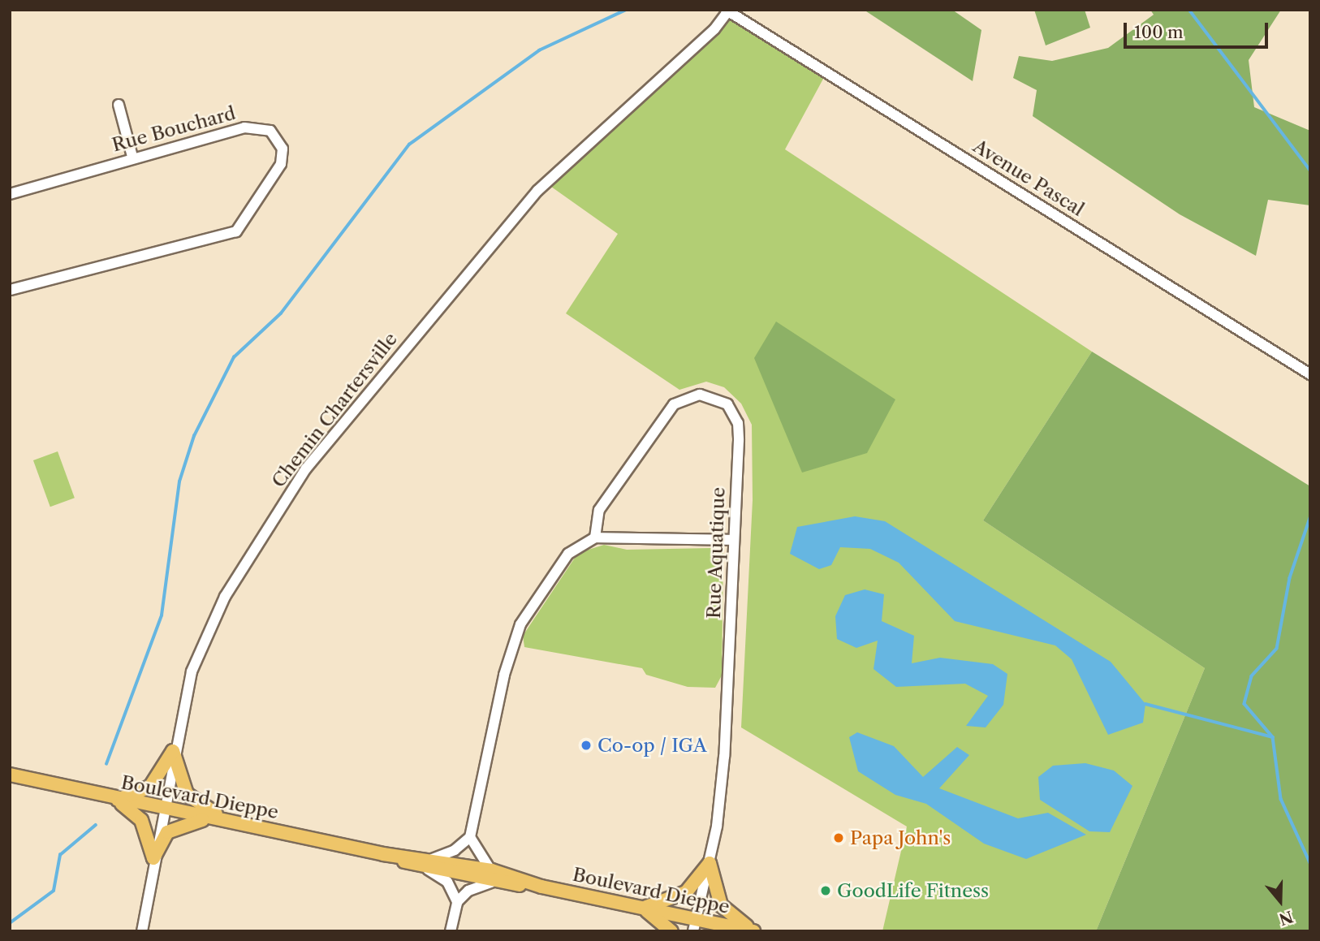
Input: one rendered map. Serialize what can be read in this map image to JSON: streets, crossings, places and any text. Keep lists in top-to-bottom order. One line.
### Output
{"streets":{"main road":["Boulevard Dieppe"],"street":["Rue Bouchard","Avenue Pascal","Chemin Chartersville","Rue Aquatique"]},"crossings":[["Avenue Pascal","Chemin Chartersville"],["Chemin Chartersville","Boulevard Dieppe"],["Rue Aquatique","Boulevard Dieppe"]],"places":["Co-op / IGA","Papa John's","GoodLife Fitness"],"scale_bar":"100 m","north":"bottom"}
